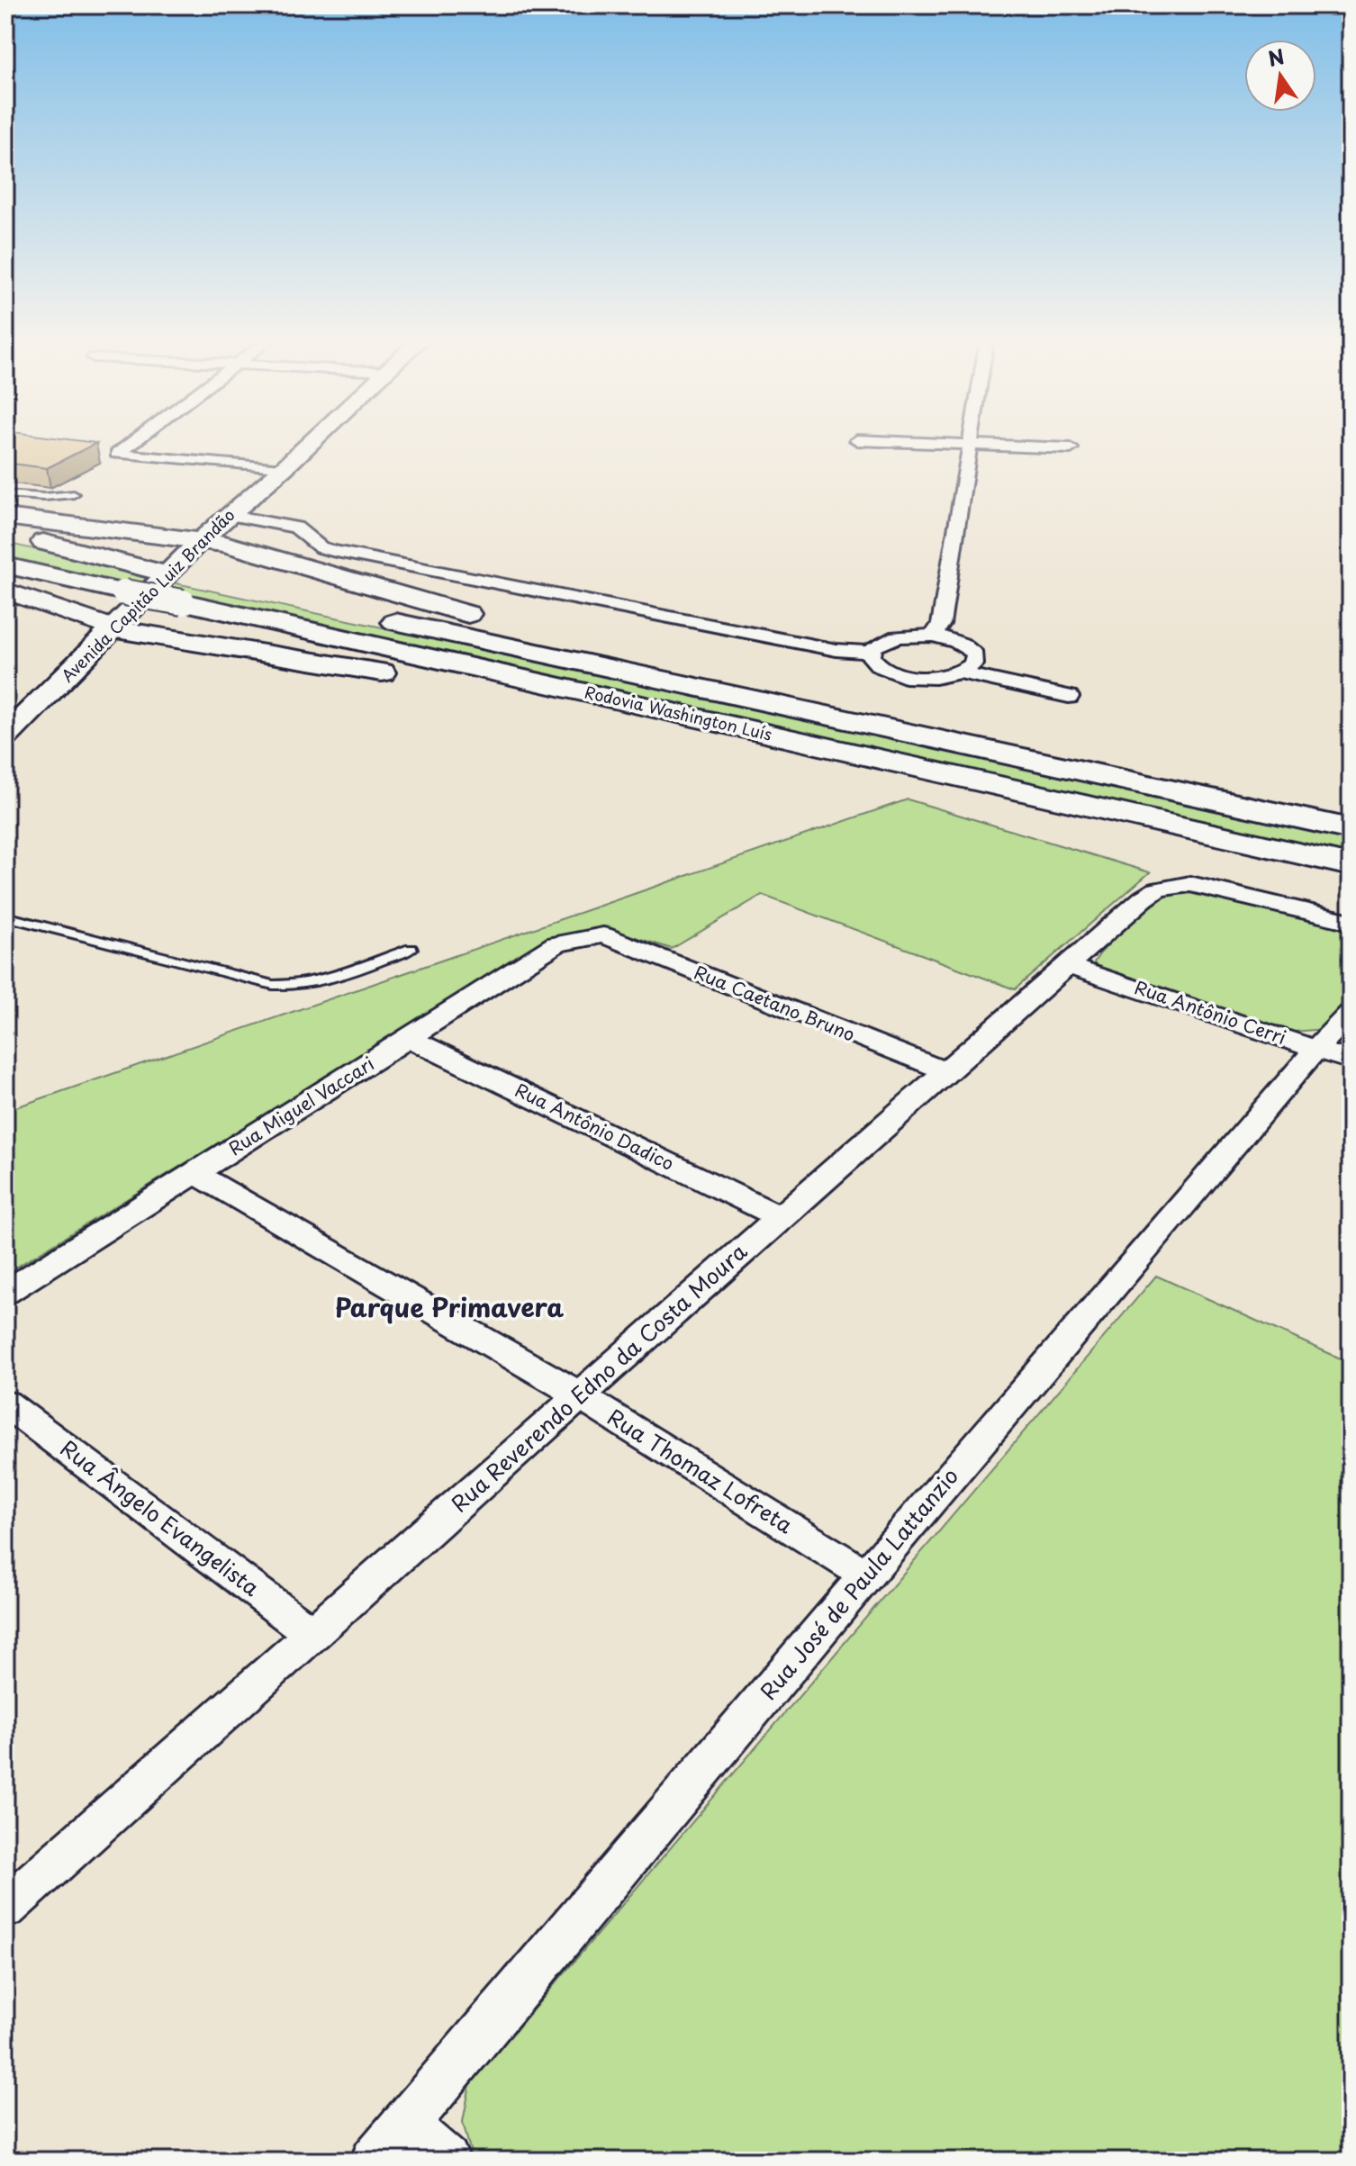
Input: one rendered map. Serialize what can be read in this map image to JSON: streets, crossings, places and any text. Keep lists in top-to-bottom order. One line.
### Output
{"streets":{"highway":["Rodovia Washington Luís"],"main road":["Avenida Capitão Luiz Brandão"],"street":["Rua Caetano Bruno","Rua Antônio Cerri","Rua Miguel Vaccari","Rua Antônio Dadico","Rua Reverendo Edno da Costa Moura","Rua Thomaz Lofreta","Rua Ângelo Evangelista","Rua José de Paula Lattanzio"]},"crossings":[["Rua Caetano Bruno","Rua Miguel Vaccari"],["Rua Caetano Bruno","Rua Reverendo Edno da Costa Moura"],["Rua Antônio Cerri","Rua Reverendo Edno da Costa Moura"],["Rua Antônio Cerri","Rua José de Paula Lattanzio"],["Rua Miguel Vaccari","Rua Antônio Dadico"],["Rua Miguel Vaccari","Rua Thomaz Lofreta"],["Rua Antônio Dadico","Rua Reverendo Edno da Costa Moura"],["Rua Reverendo Edno da Costa Moura","Rua Thomaz Lofreta"],["Rua Reverendo Edno da Costa Moura","Rua Ângelo Evangelista"],["Rua Thomaz Lofreta","Rua José de Paula Lattanzio"]],"districts":["Parque Primavera"],"north":"top"}
